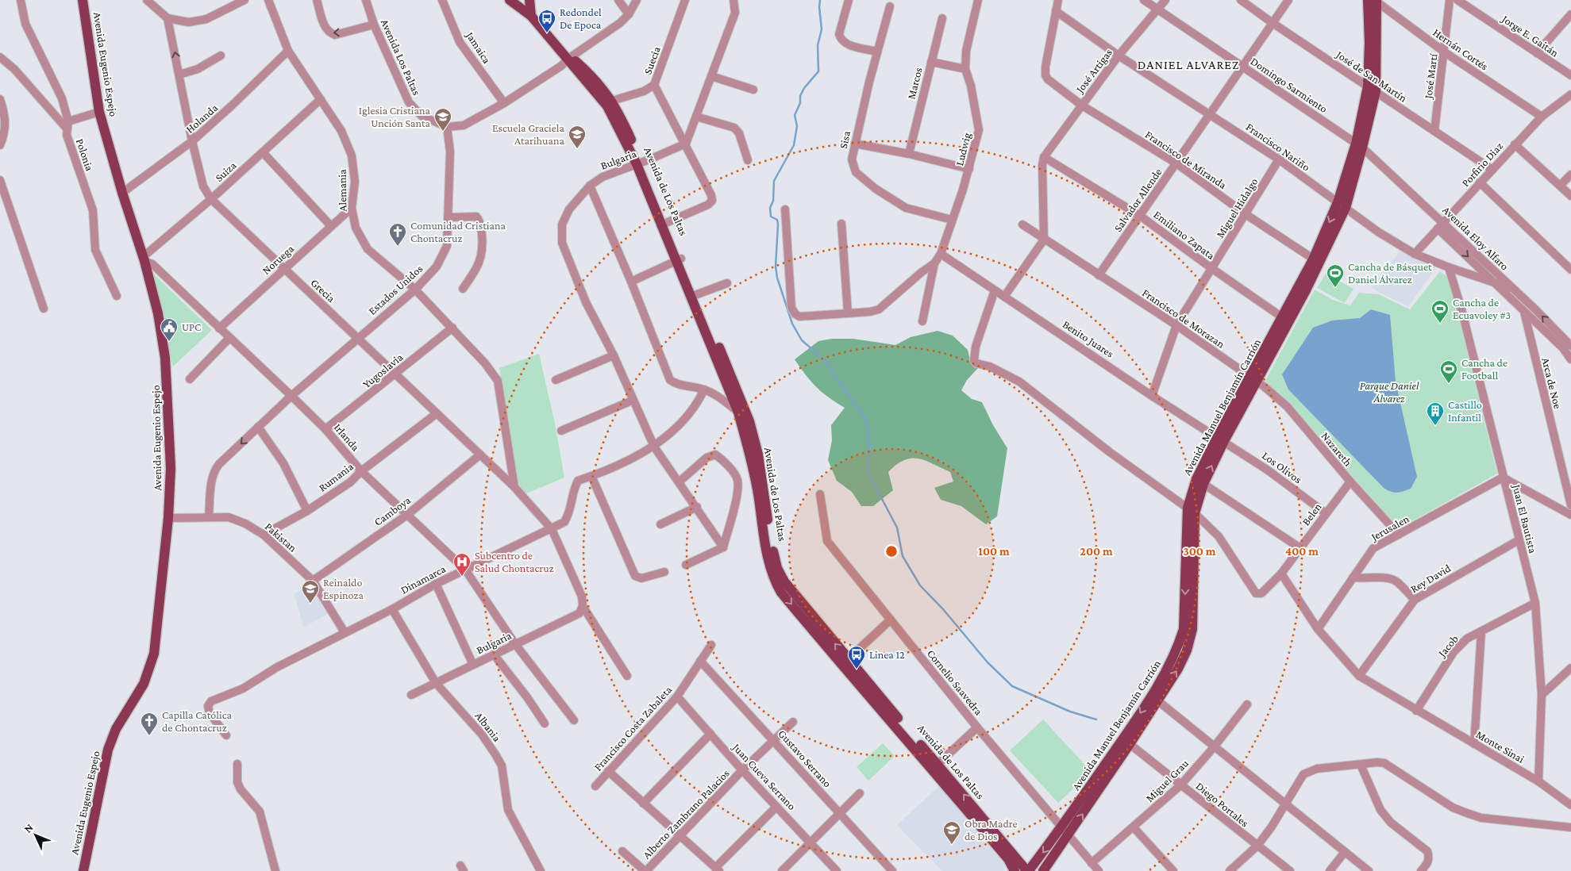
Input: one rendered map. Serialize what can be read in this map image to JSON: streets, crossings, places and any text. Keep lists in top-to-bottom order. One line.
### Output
{"streets":{"main road":["Avenida Eugenio Espejo","Avenida de Los Paltas","Avenida Manuel Benjamín Carrión"],"street":["Jorge E. Gaitán","Jamaica","Hernán Cortés","Avenida Los Paltas","Suecia","José Artigas","José de San Martín","José Martí","Marcos","Domingo Sarmiento","Holanda","Sisa","Francisco Nariño","Ludwig","Polonia","Bulgaria","Francisco de Miranda","Porfirio Diaz","Suiza","Alemania","Salvador Allende","Miguel Hidalgo","Emiliano Zapata","Avenida Eloy Alfaro","Noruega","Estados Unidos","Grecia","Francisco de Morazan","Benito Juares","Yugoslavia","Arca de Noe","Irlanda","Nazareth","Los Olivos","Rumania","Camboya","Belen","Juan El Bautista","Jerusalen","Pakistan","Rey David","Dinamarca","Jacob","Cornelio Saavedra","Albania","Francisco Costa Zabaleta","Monte Sinai","Gustavo Serrano","Juan Cueva Serrano","Miguel Grau","Diego Portales","Alberto Zambrano Palacios"]},"crossings":[["Hernán Cortés","José Martí"],["Hernán Cortés","Porfirio Diaz"],["Hernán Cortés","Avenida Manuel Benjamín Carrión"],["Avenida Los Paltas","Estados Unidos"],["Suecia","Avenida de Los Paltas"],["Avenida Eugenio Espejo","Holanda"],["Avenida Eugenio Espejo","Suiza"],["Avenida Eugenio Espejo","Irlanda"],["Avenida Eugenio Espejo","Pakistan"],["José Artigas","Domingo Sarmiento"],["José Artigas","Francisco Nariño"],["José Artigas","Francisco de Miranda"],["José Artigas","Emiliano Zapata"],["José de San Martín","José Martí"],["José de San Martín","Porfirio Diaz"],["José de San Martín","Salvador Allende"],["José de San Martín","Avenida Manuel Benjamín Carrión"],["Domingo Sarmiento","Salvador Allende"],["Domingo Sarmiento","Avenida Eloy Alfaro"],["Domingo Sarmiento","Avenida Manuel Benjamín Carrión"],["Holanda","Alemania"],["Holanda","Grecia"],["Sisa","Ludwig"],["Francisco Nariño","Francisco de Miranda"],["Francisco Nariño","Porfirio Diaz"],["Francisco Nariño","Salvador Allende"],["Francisco Nariño","Miguel Hidalgo"],["Francisco Nariño","Avenida Eloy Alfaro"],["Francisco Nariño","Avenida Manuel Benjamín Carrión"],["Francisco Nariño","Juan El Bautista"],["Ludwig","Benito Juares"],["Bulgaria","Avenida de Los Paltas"],["Bulgaria","Grecia"],["Bulgaria","Irlanda"],["Bulgaria","Dinamarca"],["Bulgaria","Albania"],["Francisco de Miranda","Salvador Allende"],["Francisco de Miranda","Miguel Hidalgo"],["Francisco de Miranda","Avenida Manuel Benjamín Carrión"],["Porfirio Diaz","Avenida Eloy Alfaro"],["Suiza","Alemania"],["Suiza","Grecia"],["Suiza","Irlanda"],["Alemania","Noruega"],["Alemania","Estados Unidos"],["Alemania","Grecia"],["Alemania","Yugoslavia"],["Avenida de Los Paltas","Avenida Manuel Benjamín Carrión"],["Salvador Allende","Emiliano Zapata"],["Salvador Allende","Francisco de Morazan"],["Miguel Hidalgo","Emiliano Zapata"],["Miguel Hidalgo","Francisco de Morazan"],["Miguel Hidalgo","Benito Juares"],["Emiliano Zapata","Avenida Manuel Benjamín Carrión"],["Avenida Eloy Alfaro","Arca de Noe"],["Avenida Eloy Alfaro","Avenida Manuel Benjamín Carrión"],["Noruega","Grecia"],["Noruega","Irlanda"],["Estados Unidos","Grecia"],["Estados Unidos","Irlanda"],["Estados Unidos","Pakistan"],["Grecia","Yugoslavia"],["Grecia","Rumania"],["Grecia","Camboya"],["Grecia","Dinamarca"],["Francisco de Morazan","Avenida Manuel Benjamín Carrión"],["Francisco de Morazan","Nazareth"],["Benito Juares","Avenida Manuel Benjamín Carrión"],["Benito Juares","Los Olivos"],["Yugoslavia","Irlanda"],["Avenida Manuel Benjamín Carrión","Nazareth"],["Avenida Manuel Benjamín Carrión","Los Olivos"],["Avenida Manuel Benjamín Carrión","Belen"],["Avenida Manuel Benjamín Carrión","Cornelio Saavedra"],["Avenida Manuel Benjamín Carrión","Diego Portales"],["Irlanda","Rumania"],["Irlanda","Camboya"],["Irlanda","Dinamarca"],["Nazareth","Belen"],["Nazareth","Jerusalen"],["Los Olivos","Belen"],["Rumania","Pakistan"],["Camboya","Pakistan"],["Belen","Monte Sinai"],["Juan El Bautista","Jerusalen"],["Juan El Bautista","Rey David"],["Juan El Bautista","Jacob"],["Juan El Bautista","Monte Sinai"],["Jerusalen","Monte Sinai"],["Pakistan","Dinamarca"],["Rey David","Monte Sinai"],["Dinamarca","Albania"],["Jacob","Monte Sinai"],["Cornelio Saavedra","Miguel Grau"],["Francisco Costa Zabaleta","Gustavo Serrano"],["Francisco Costa Zabaleta","Juan Cueva Serrano"],["Gustavo Serrano","Alberto Zambrano Palacios"],["Juan Cueva Serrano","Alberto Zambrano Palacios"],["Miguel Grau","Diego Portales"]],"districts":["DANIEL ALVAREZ"],"parks":["Parque Daniel Álvarez"],"places":{"bus stop":["Redondel De Epoca","Linea 12"],"school or university":["Iglesia Cristiana Unción Santa","Escuela Graciela Atarihuana","Reinaldo Espinoza","Obra Madre de Dios"],"church":["Comunidad Cristiana Chontacruz","Capilla Católica de Chontacruz"],"sports":["Cancha de Básquet Daniel Álvarez","Cancha de Ecuavoley #3","Cancha de Football"],"public building":["UPC"],"building":["Castillo Infantil"],"hospital":["Subcentro de Salud Chontacruz"]},"north":"top left","rings":["100 m","200 m","300 m","400 m"]}
